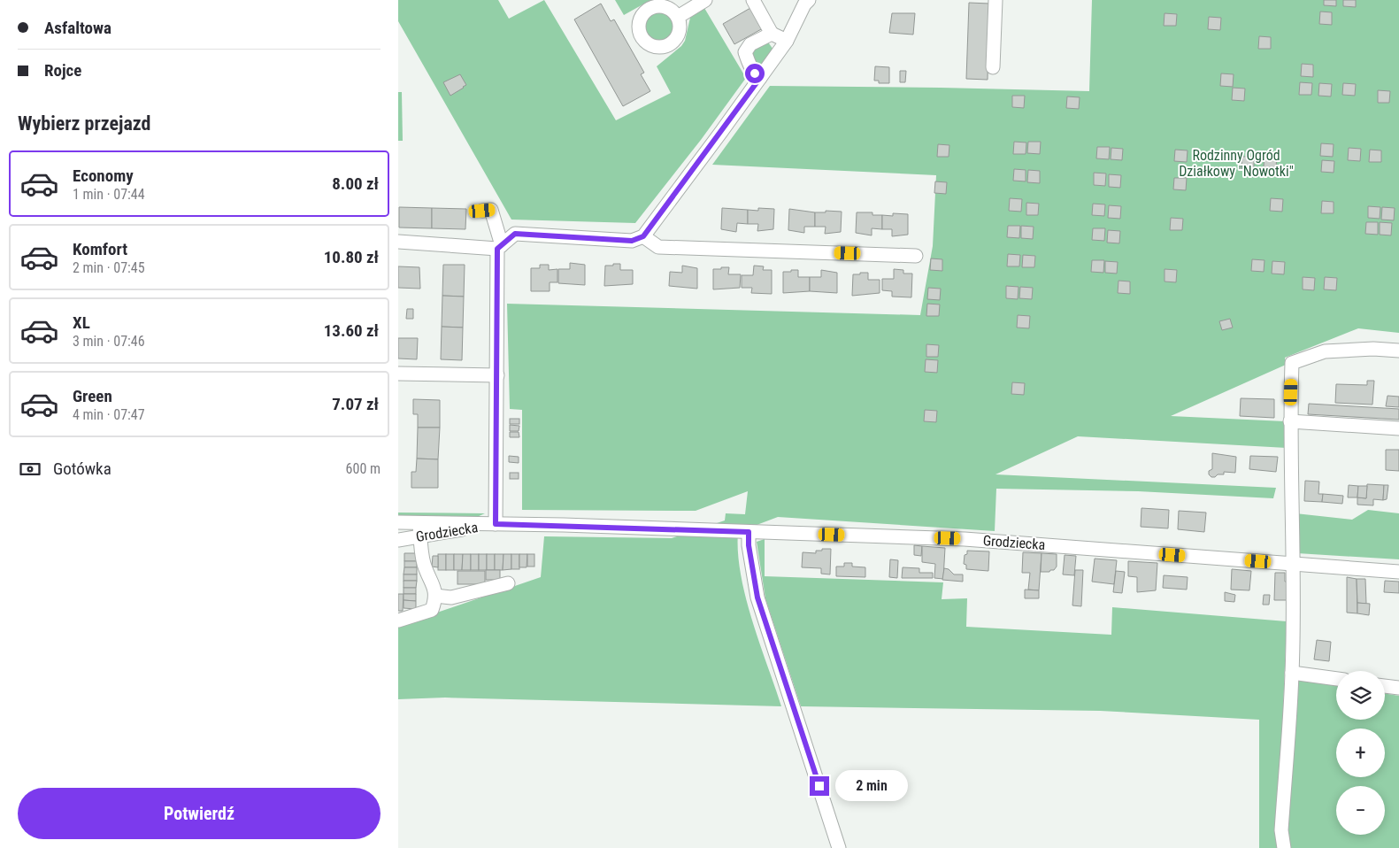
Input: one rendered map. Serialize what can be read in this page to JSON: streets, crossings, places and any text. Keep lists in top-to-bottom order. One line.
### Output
{"streets":{"street":["Grodziecka"]},"parks":["Rodzinny Ogród Działkowy \"Nowotki\""],"page":{"banner":["Asfaltowa","Rojce"],"heading":"Wybierz przejazd","list":[{"name":"Economy","note":"1 min · 07:44","value":"8.00 zł"},{"name":"Komfort","note":"2 min · 07:45","value":"10.80 zł"},{"name":"XL","note":"3 min · 07:46","value":"13.60 zł"},{"name":"Green","note":"4 min · 07:47","value":"7.07 zł"}],"pay":["Gotówka","600 m"],"map_buttons":["+","−"],"bubble":"2 min","buttons":"Potwierdź"}}
